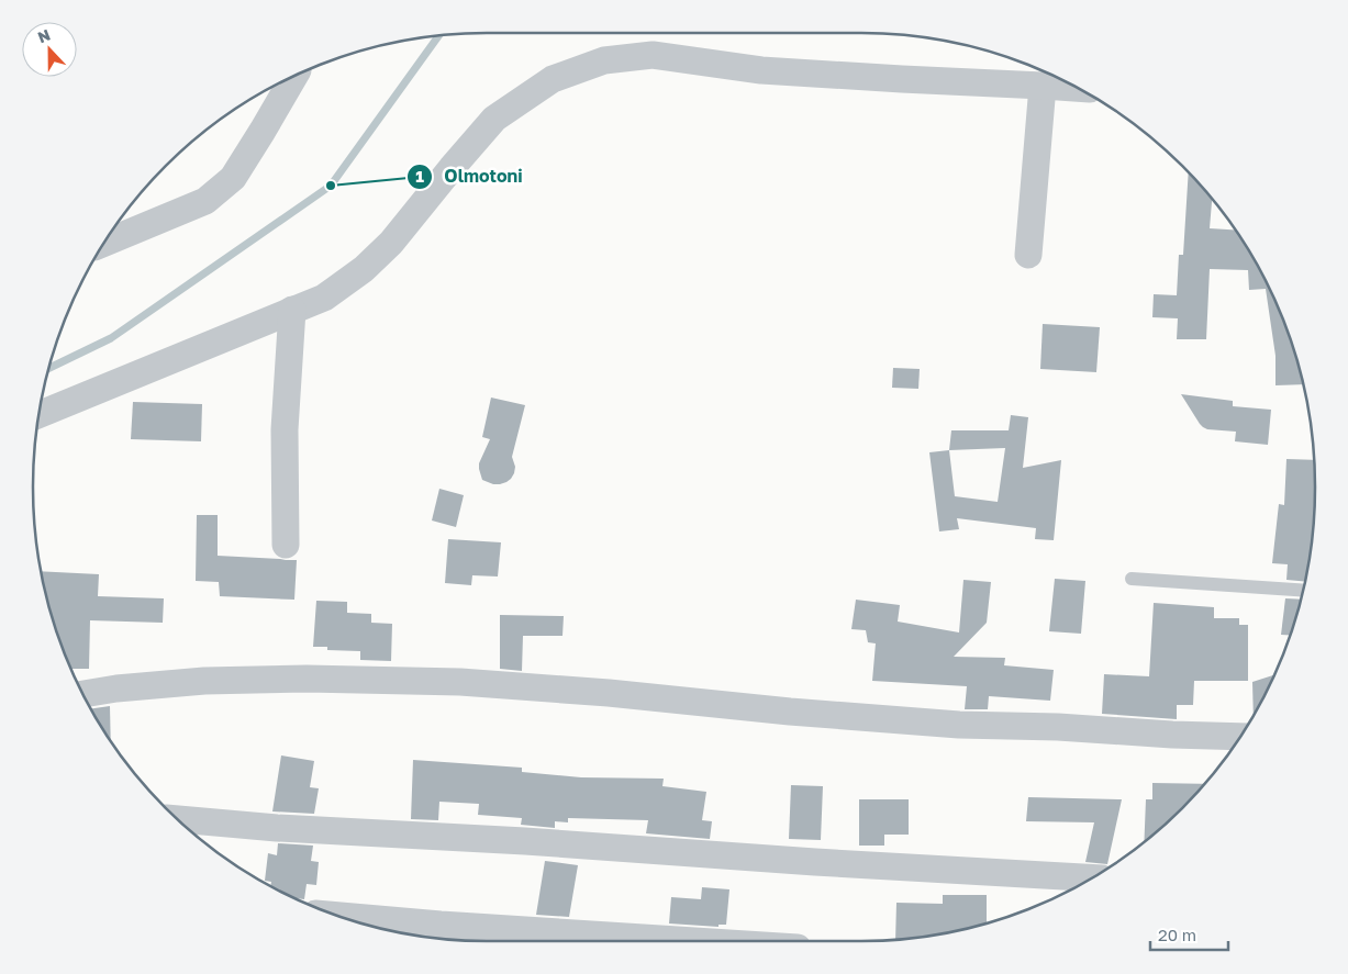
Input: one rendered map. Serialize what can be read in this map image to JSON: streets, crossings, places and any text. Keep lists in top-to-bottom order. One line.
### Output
{"places":["Olmotoni"],"scale_bar":"20 m","north":"top"}
